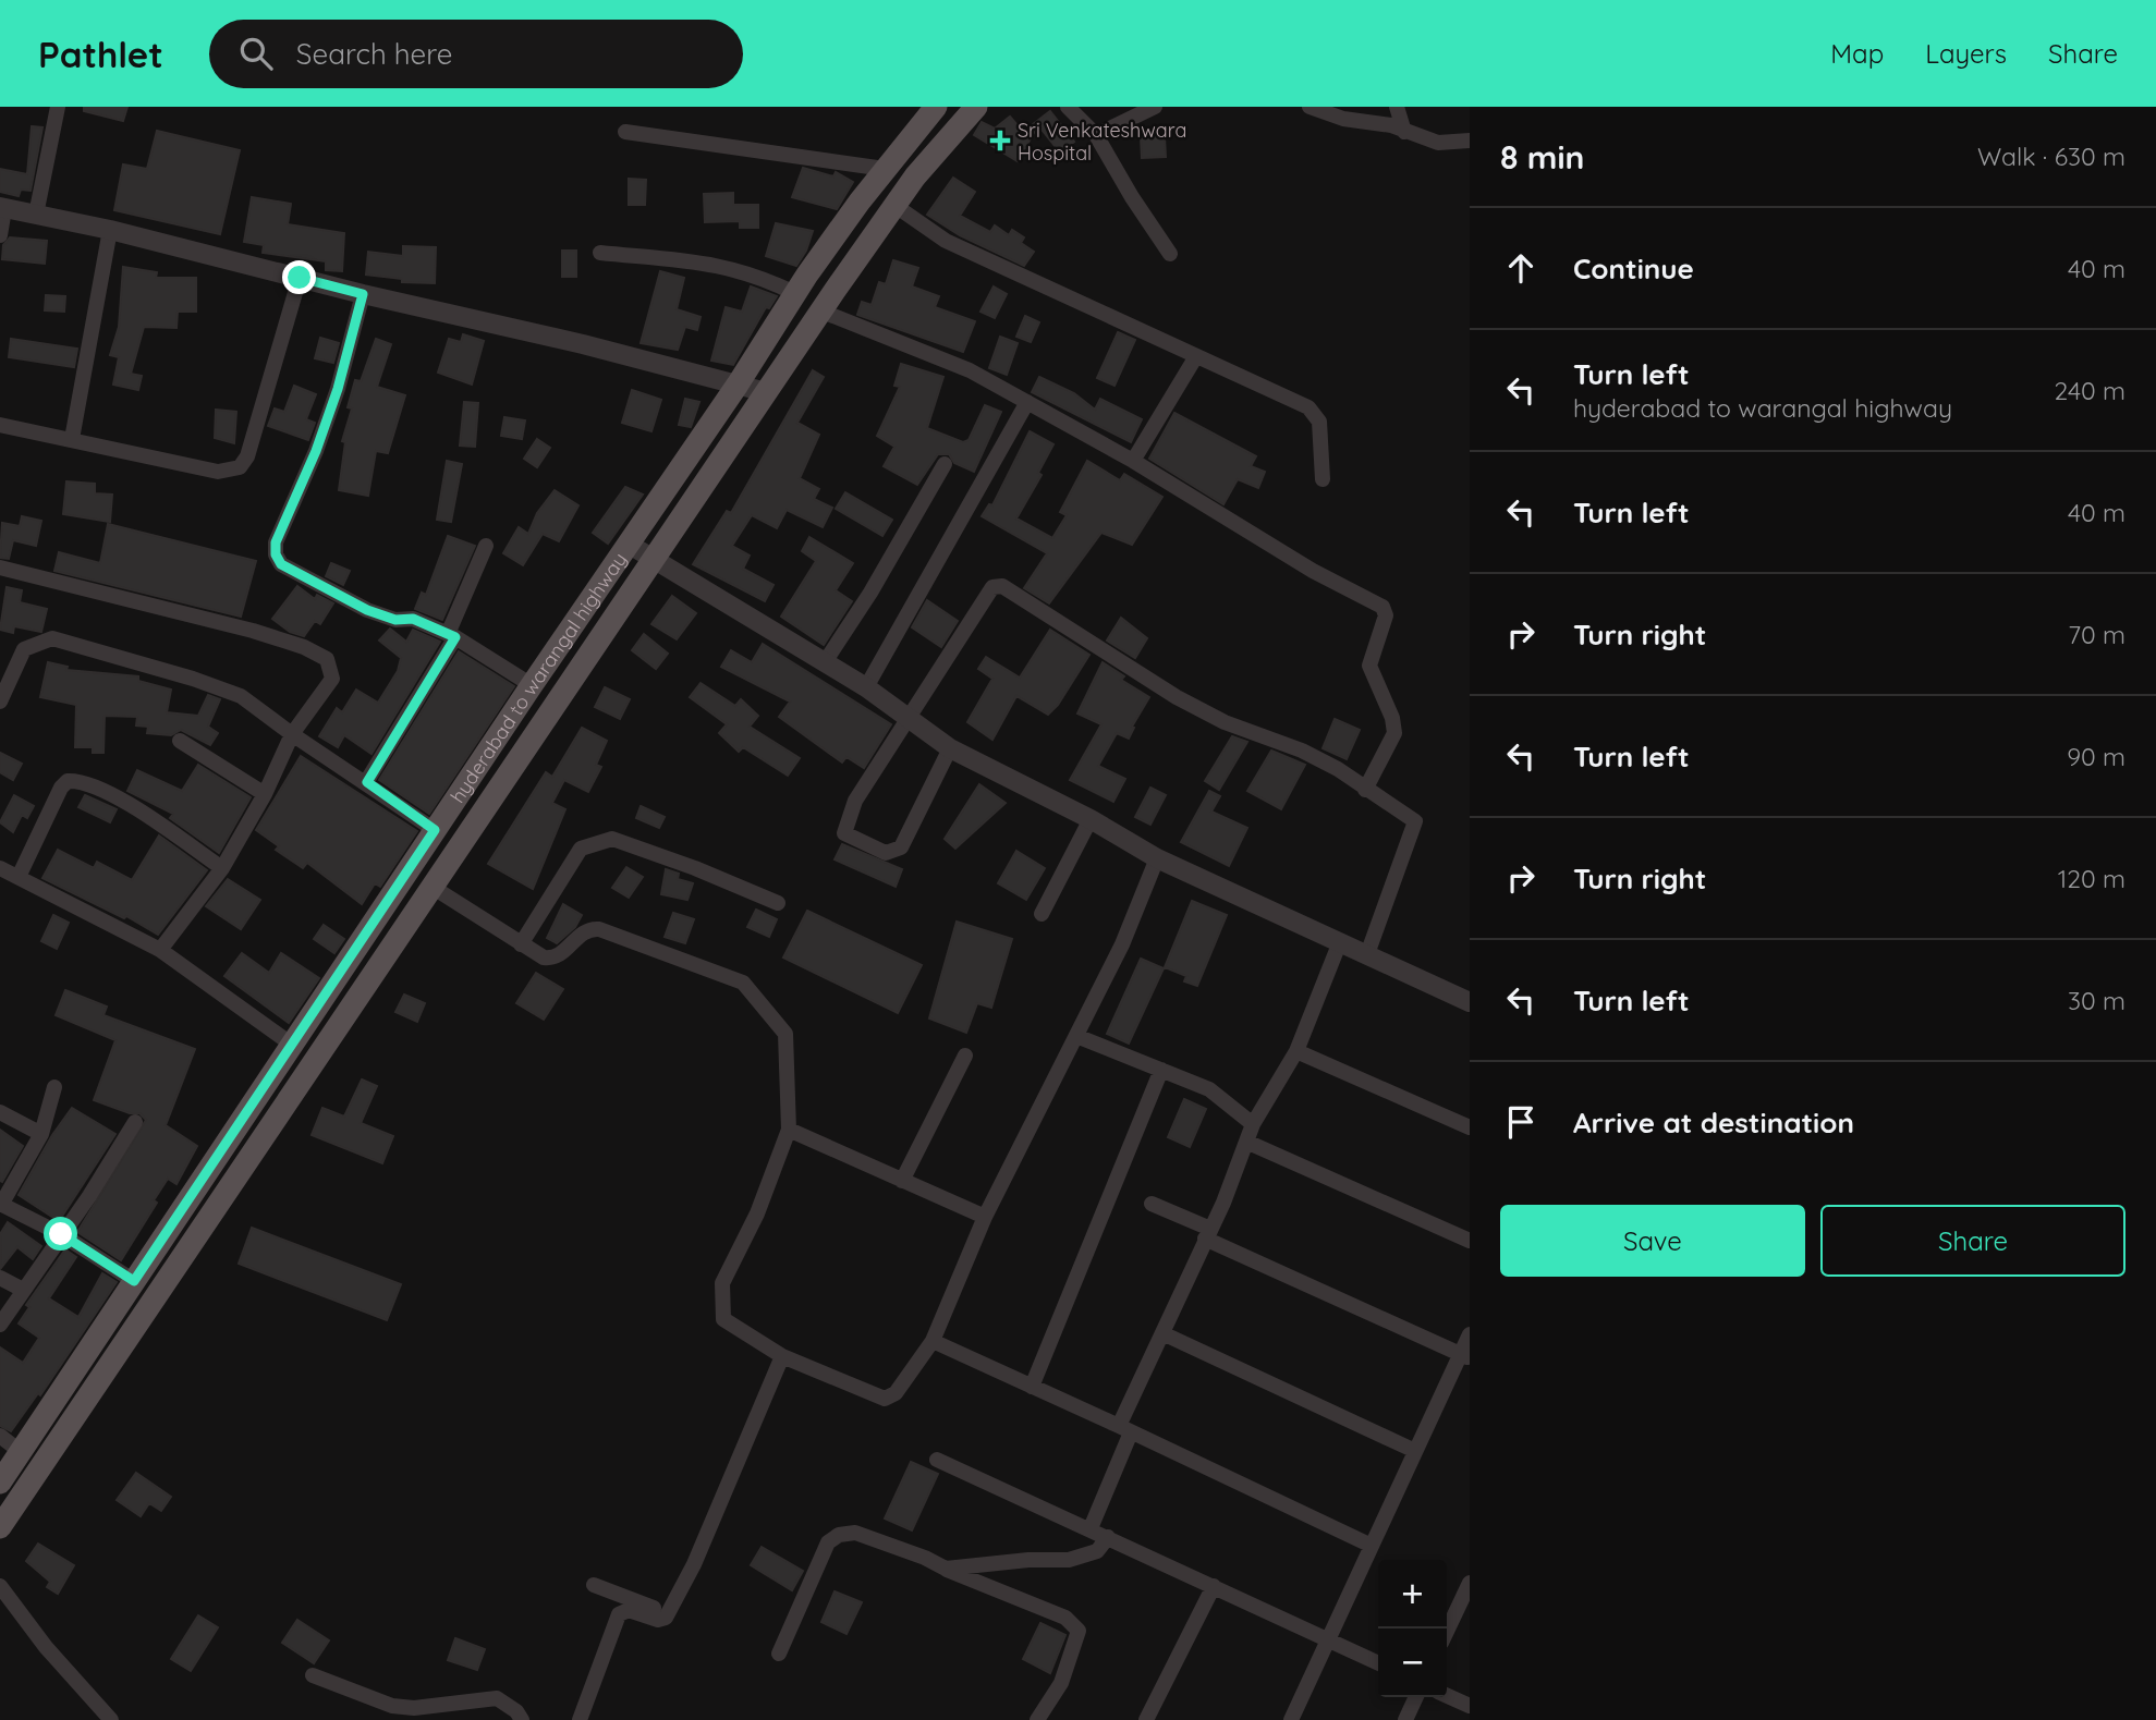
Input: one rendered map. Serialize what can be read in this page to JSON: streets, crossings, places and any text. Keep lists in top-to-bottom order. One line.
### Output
{"streets":{"main road":["hyderabad to warangal highway"]},"places":{"health":["Sri Venkateshwara Hospital"]},"page":{"header":"Pathlet","search":"Search here","nav":["Map","Layers","Share"],"heading":["8 min","Walk · 630 m"],"list":[["Continue","40 m"],["Turn left","hyderabad to warangal highway","240 m"],["Turn left","40 m"],["Turn right","70 m"],["Turn left","90 m"],["Turn right","120 m"],["Turn left","30 m"],"Arrive at destination"],"buttons":["Save","Share"],"map_buttons":["+","−"]}}
